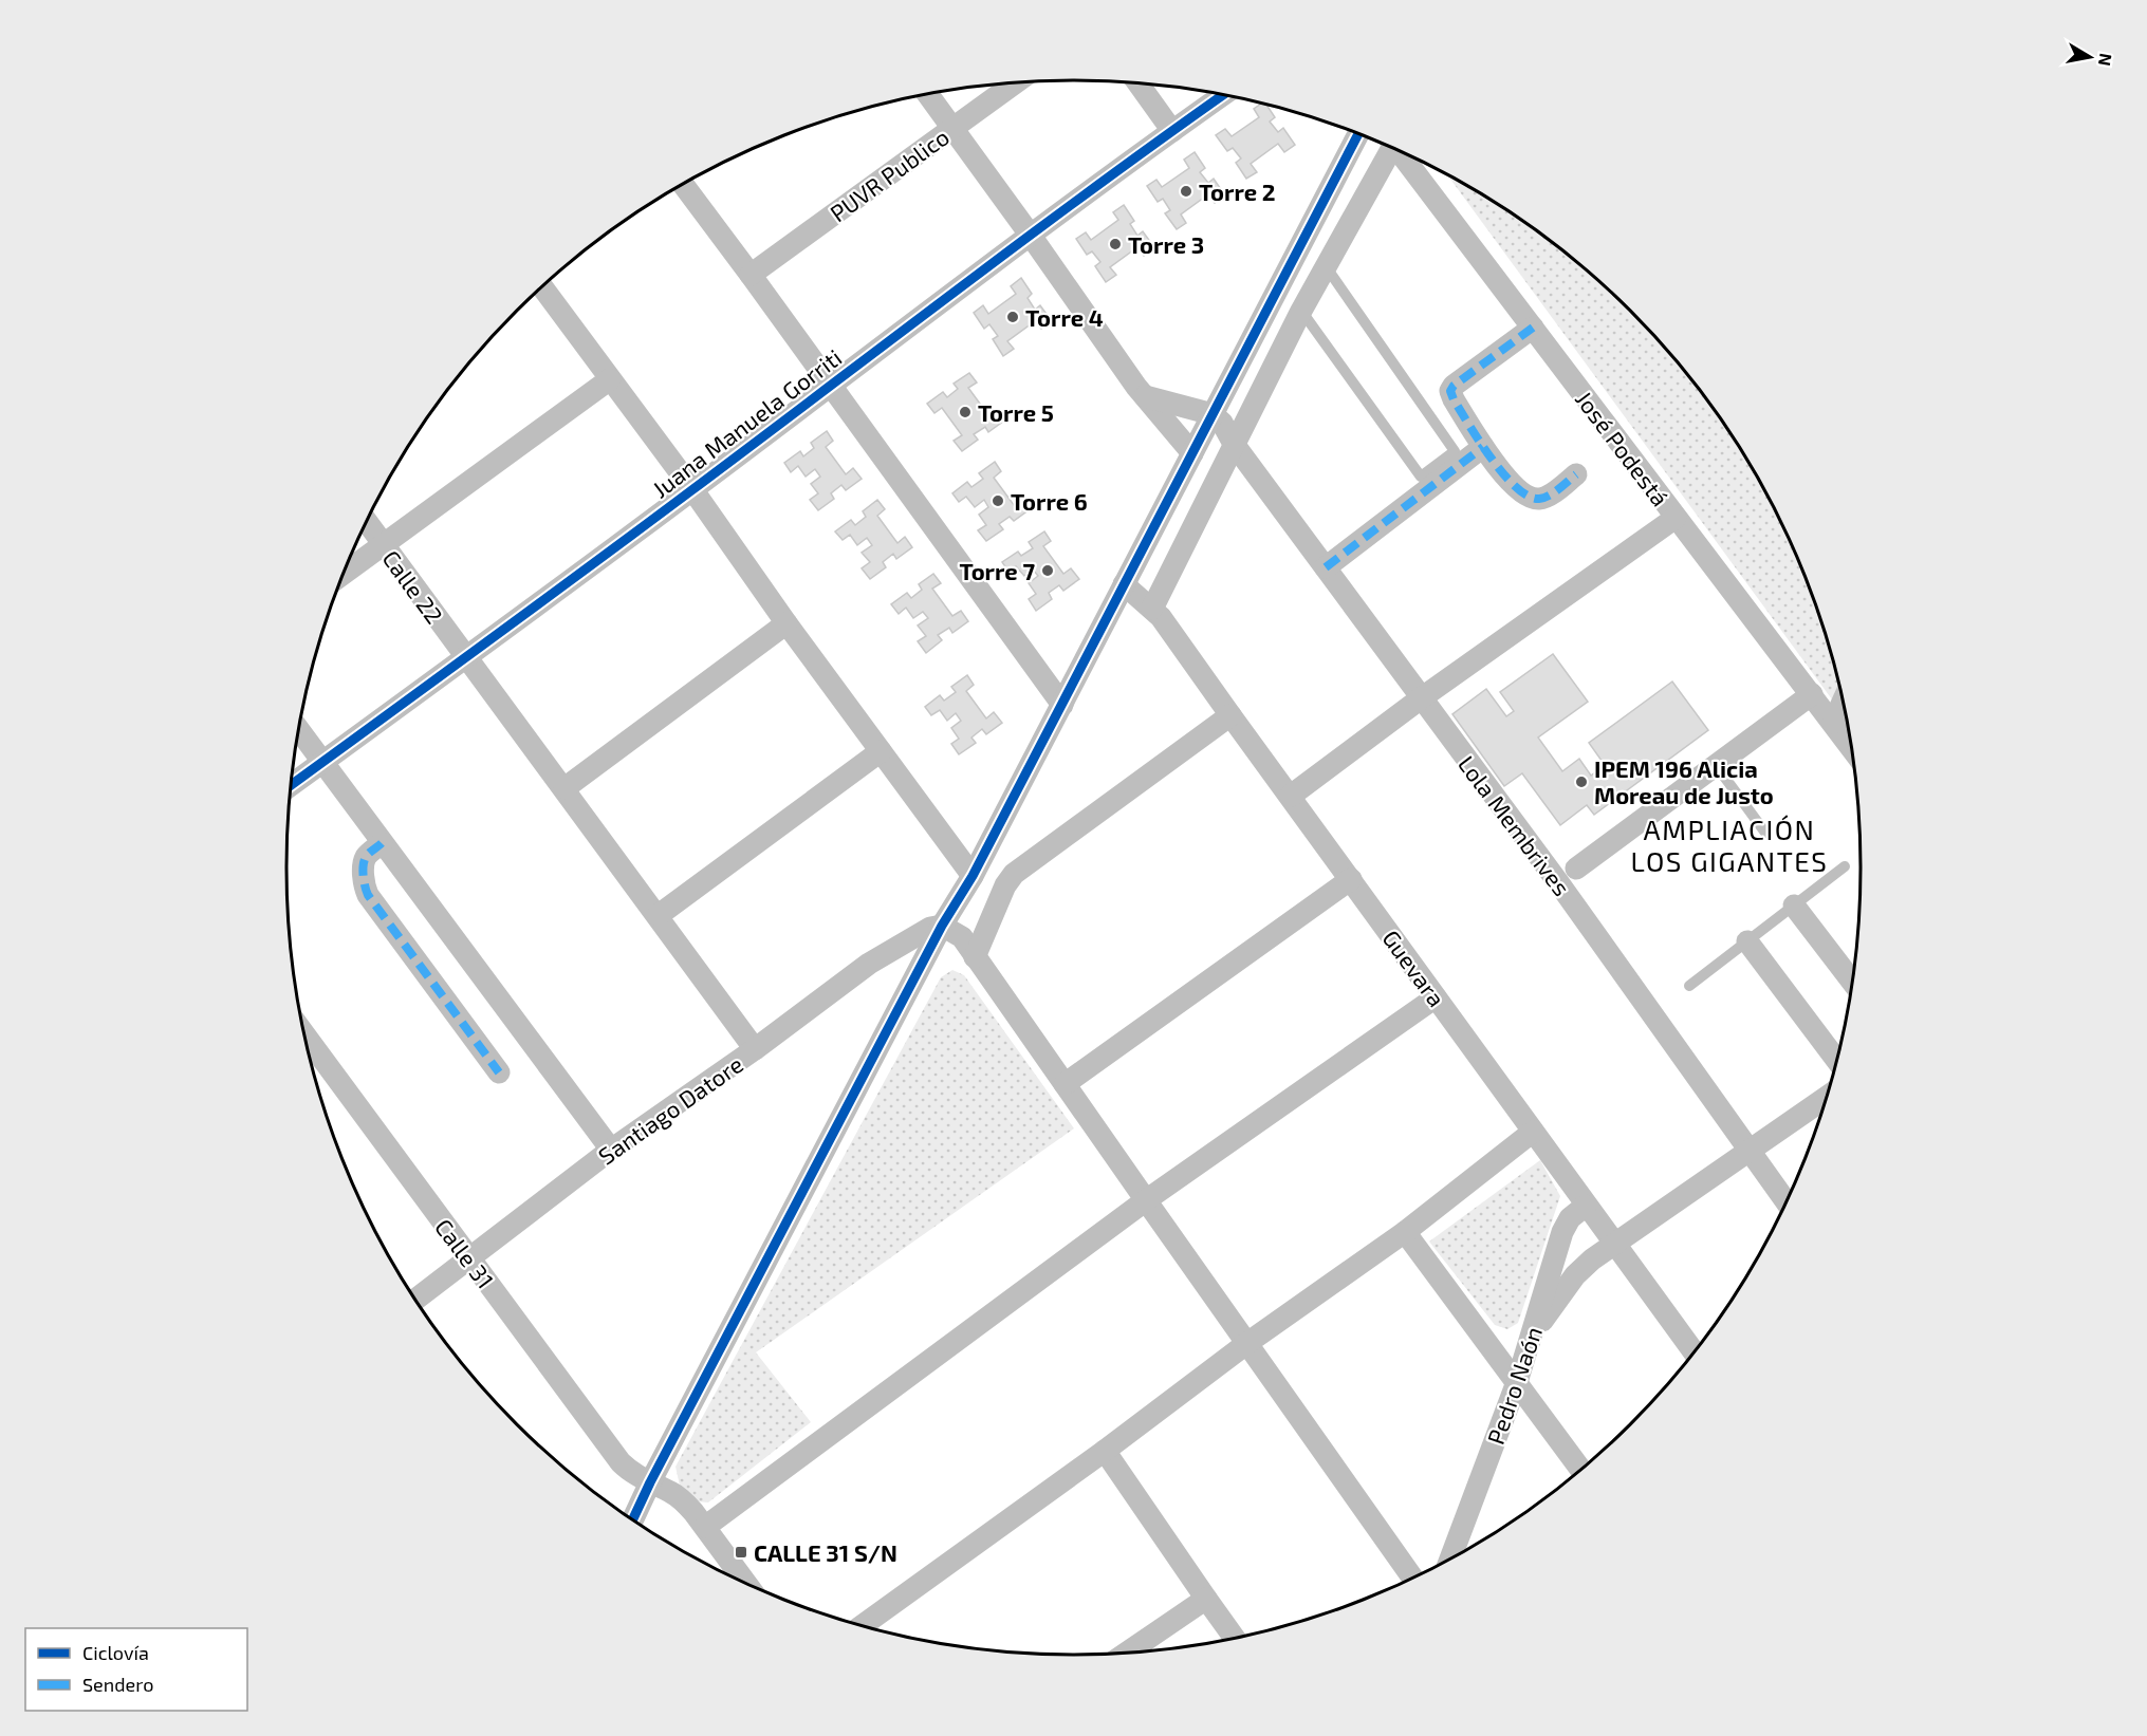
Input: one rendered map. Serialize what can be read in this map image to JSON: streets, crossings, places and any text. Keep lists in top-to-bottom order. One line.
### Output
{"streets":{"street":["PUVR Publico","Juana Manuela Gorriti","José Podestá","Calle 22","Lola Membrives","Guevara","Santiago Datore","Calle 31","Pedro Naón"]},"crossings":[["Juana Manuela Gorriti","Calle 22"],["Calle 22","Santiago Datore"],["Guevara","Pedro Naón"],["Santiago Datore","Calle 31"]],"districts":["AMPLIACIÓN LOS GIGANTES"],"places":{"other":["Torre 2","Torre 3","Torre 4","Torre 5","Torre 6","Torre 7","IPEM 196 Alicia Moreau de Justo"],"transit":["CALLE 31 S/N"]},"legend":["Ciclovía","Sendero"],"north":"right"}
